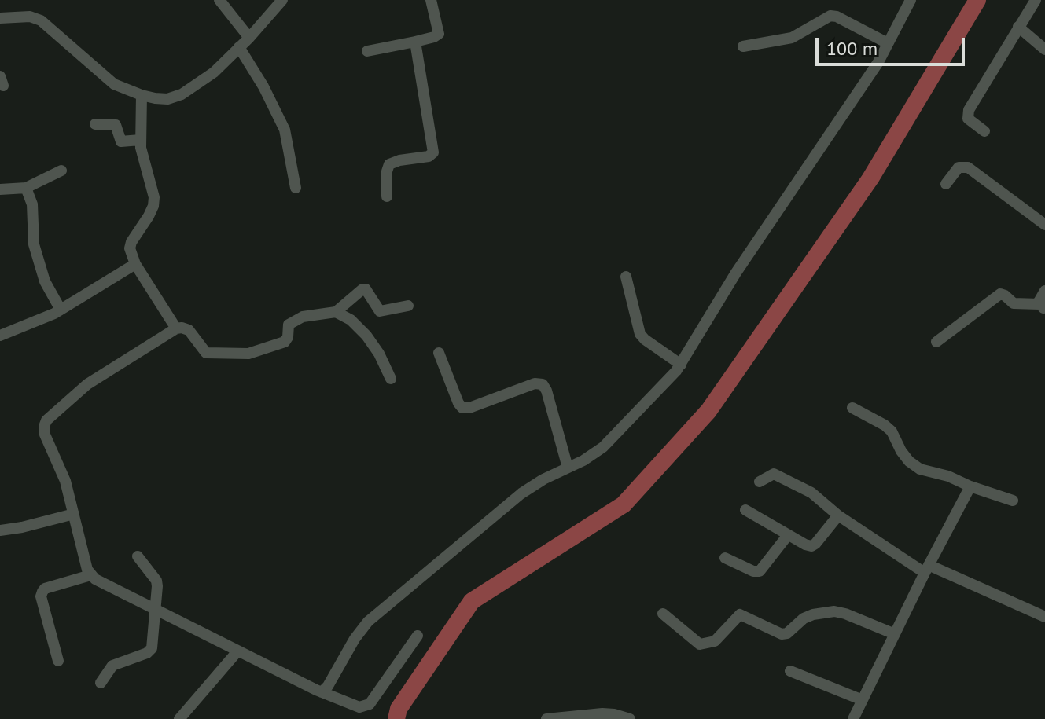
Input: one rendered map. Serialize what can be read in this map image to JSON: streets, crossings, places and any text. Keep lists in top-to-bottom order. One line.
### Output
{"scale_bar":"100 m"}
